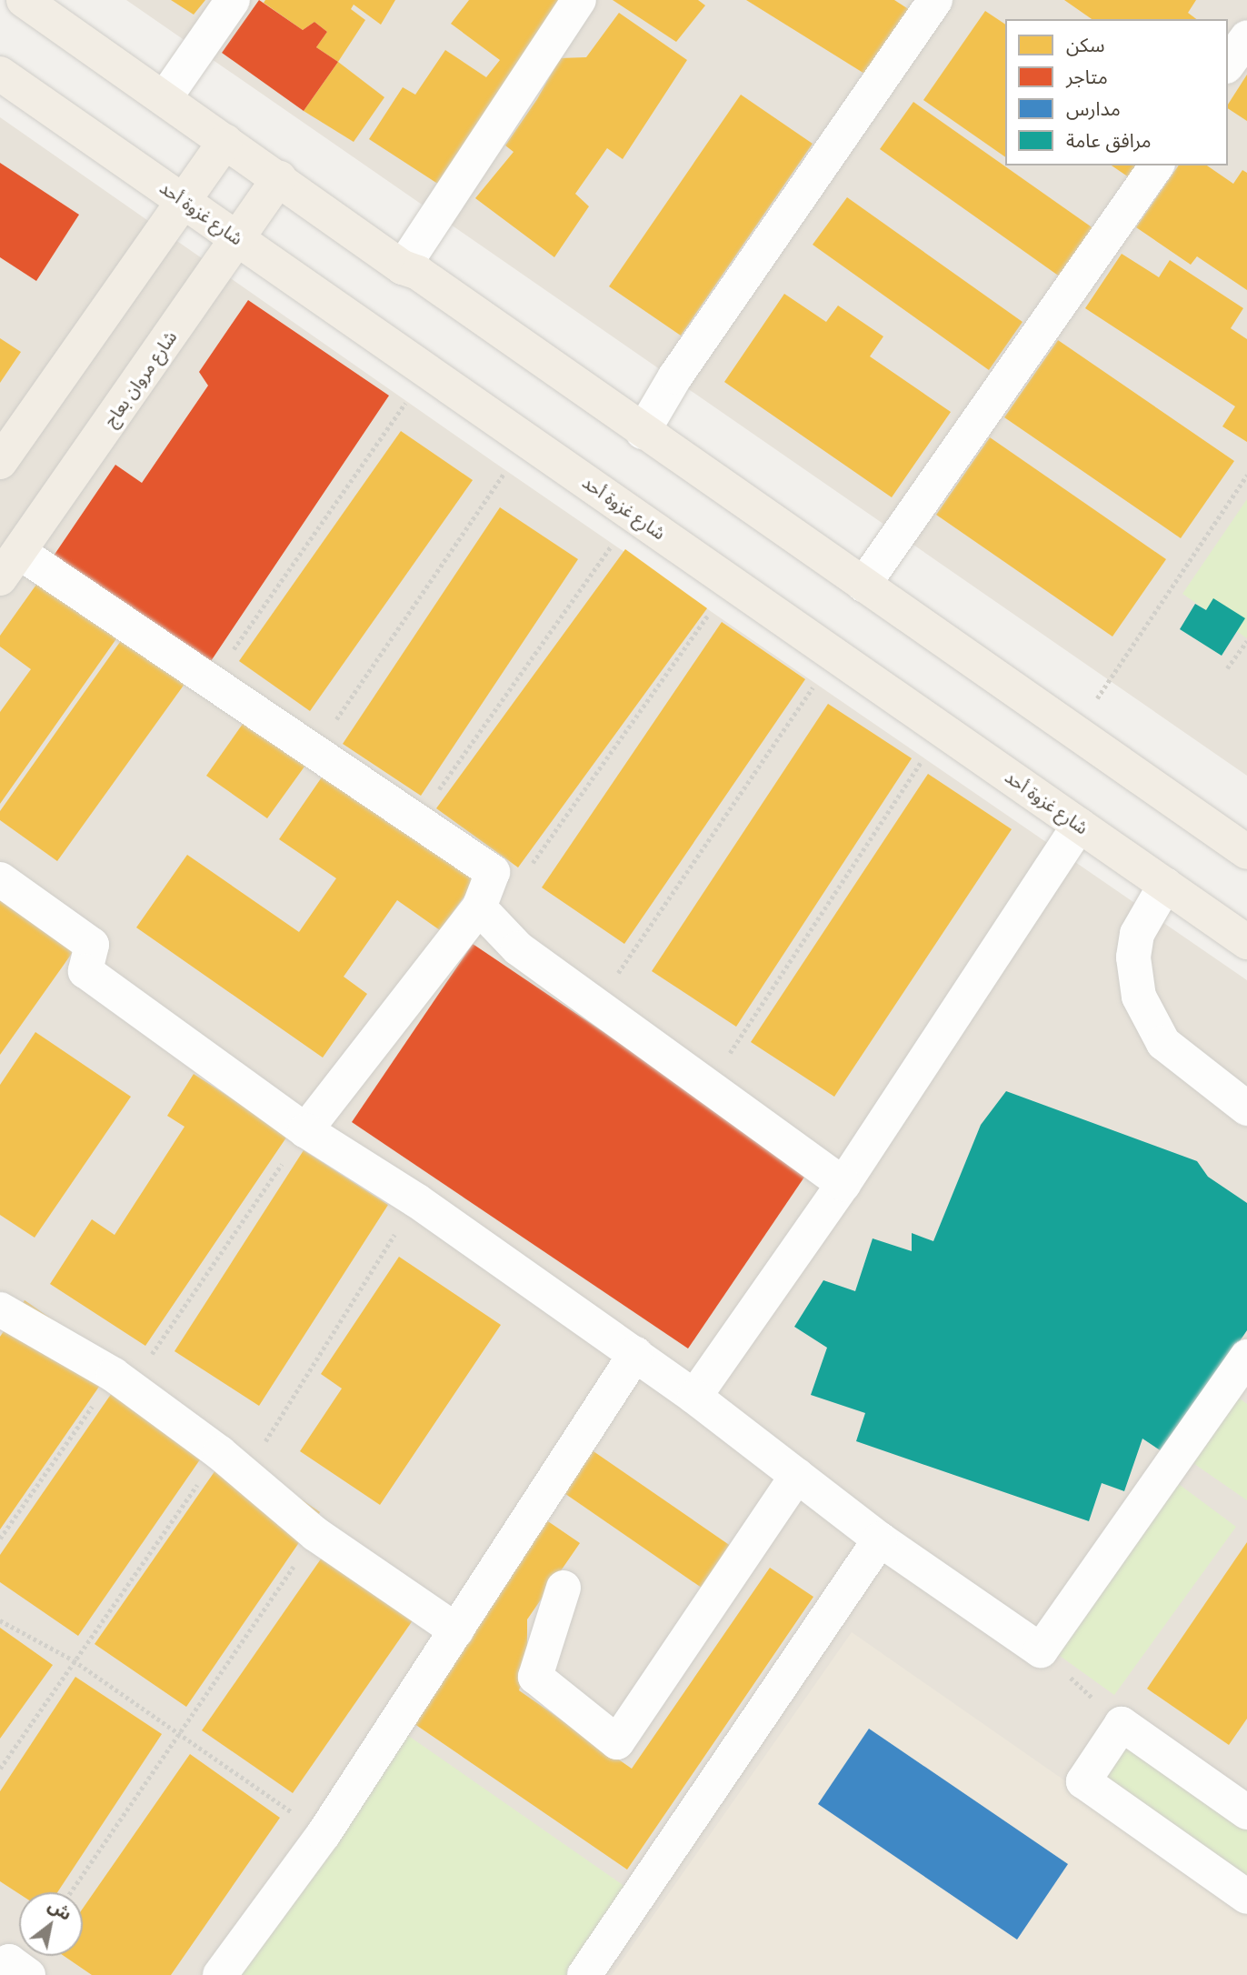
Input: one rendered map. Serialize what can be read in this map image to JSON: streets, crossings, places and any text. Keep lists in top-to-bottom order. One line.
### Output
{"streets":{"main road":["شارع غزوة أحد","شارع مروان بعاج"]},"crossings":[["شارع غزوة أحد","شارع مروان بعاج"]],"legend":["سكن","متاجر","مدارس","مرافق عامة"],"north":"top right"}
